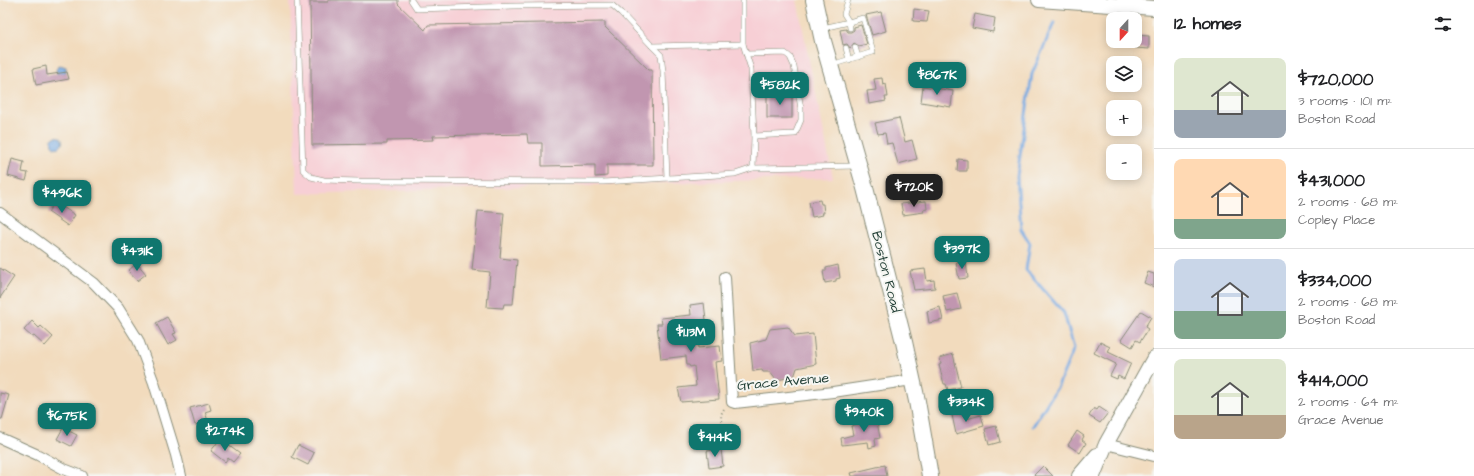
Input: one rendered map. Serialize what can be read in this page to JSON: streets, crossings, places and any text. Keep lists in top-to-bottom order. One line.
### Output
{"streets":{"main road":["Boston Road"],"street":["Grace Avenue"]},"crossings":[["Boston Road","Grace Avenue"]],"north":"bottom","page":{"heading":"12 homes","map_buttons":["+","−"],"list":[{"name":"$720,000","note":"3 rooms · 101 m² · Boston Road"},{"name":"$431,000","note":"2 rooms · 68 m² · Copley Place"},{"name":"$334,000","note":"2 rooms · 68 m² · Boston Road"},{"name":"$414,000","note":"2 rooms · 64 m² · Grace Avenue"}],"price":["$867K","$582K","$720K","$496K","$397K","$431K","$1.13M","$334K","$940K","$675K","$274K","$414K"]}}
